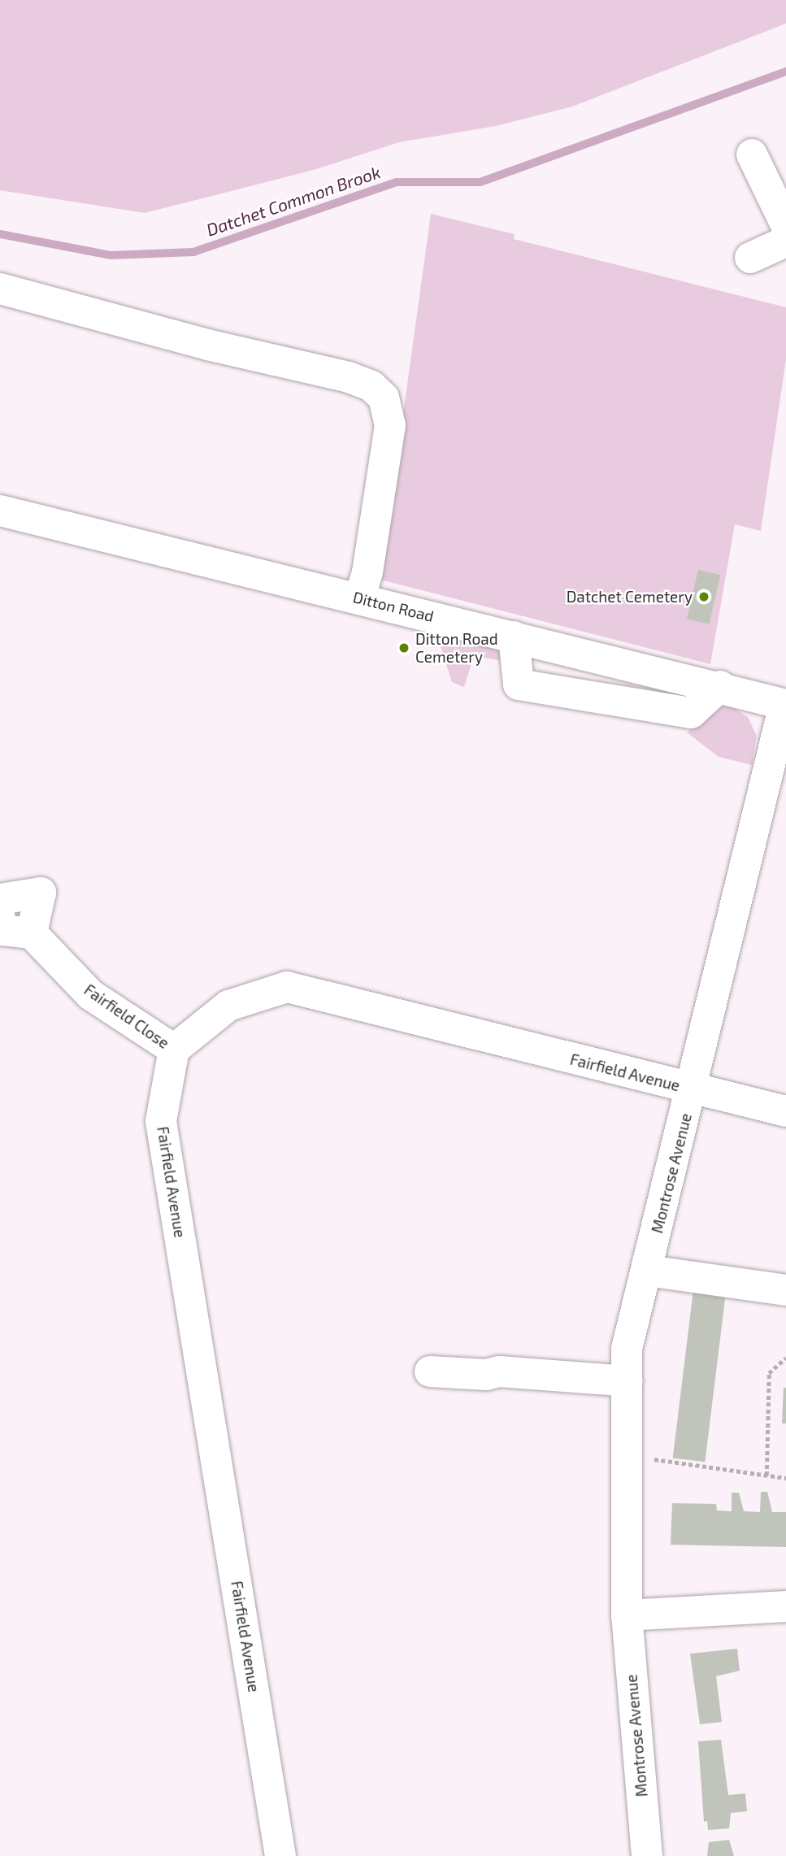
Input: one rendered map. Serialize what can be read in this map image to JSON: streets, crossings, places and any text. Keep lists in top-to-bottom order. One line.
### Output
{"streets":{"street":["Ditton Road","Fairfield Close","Fairfield Avenue","Montrose Avenue"]},"crossings":[["Ditton Road","Montrose Avenue"],["Fairfield Close","Fairfield Avenue"],["Fairfield Avenue","Montrose Avenue"]],"water":["Datchet Common Brook"],"places":["Datchet Cemetery","Ditton Road Cemetery"]}
